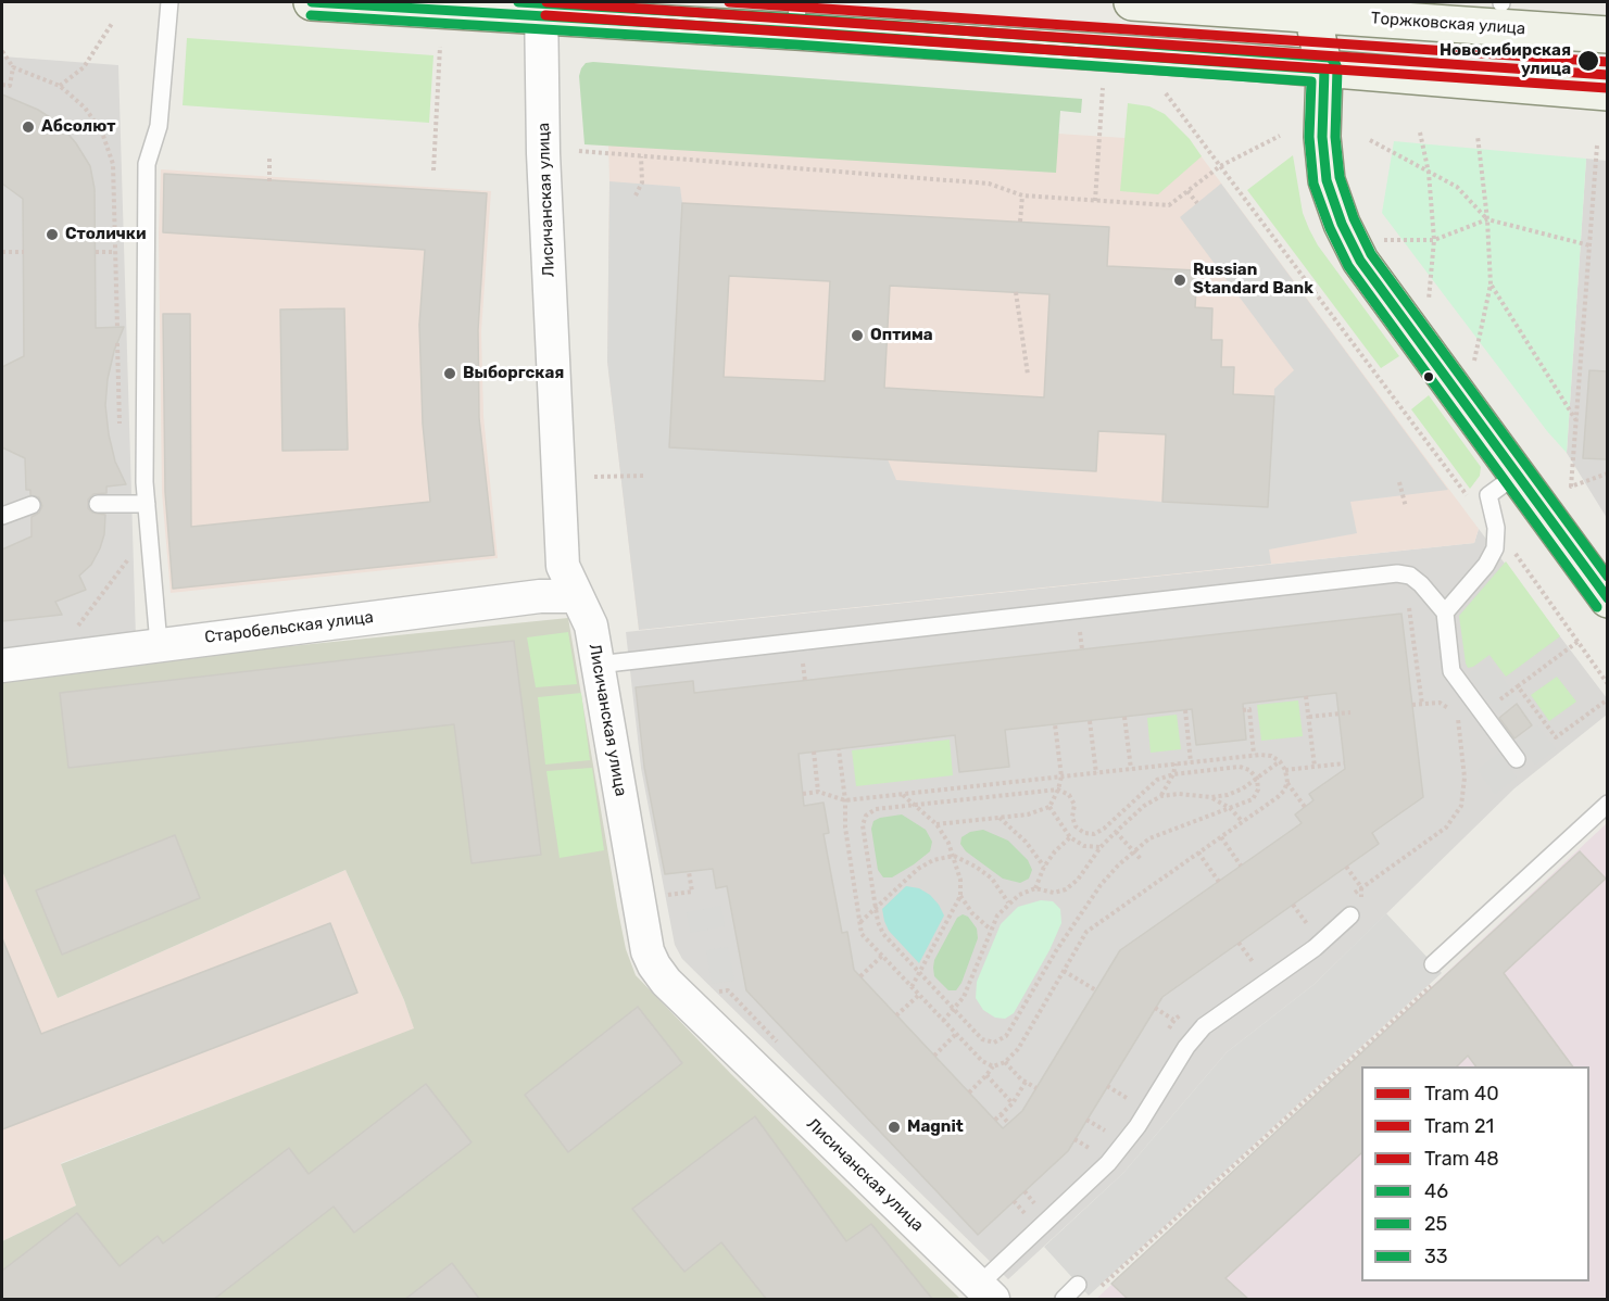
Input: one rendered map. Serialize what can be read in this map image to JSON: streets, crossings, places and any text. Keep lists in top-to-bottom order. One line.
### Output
{"streets":{"main road":["Торжковская улица"],"street":["Лисичанская улица","Старобельская улица"]},"crossings":[["Лисичанская улица","Старобельская улица"]],"places":["Новосибирская улица","Абсолют","Столички","Russian Standard Bank","Оптима","Выборгская","Magnit"],"lines":["tram line 40","tram line 48","transit line 46","transit line 33","tram line 21","transit line 25"],"legend":["Tram 40","Tram 21","Tram 48","46","25","33"]}
